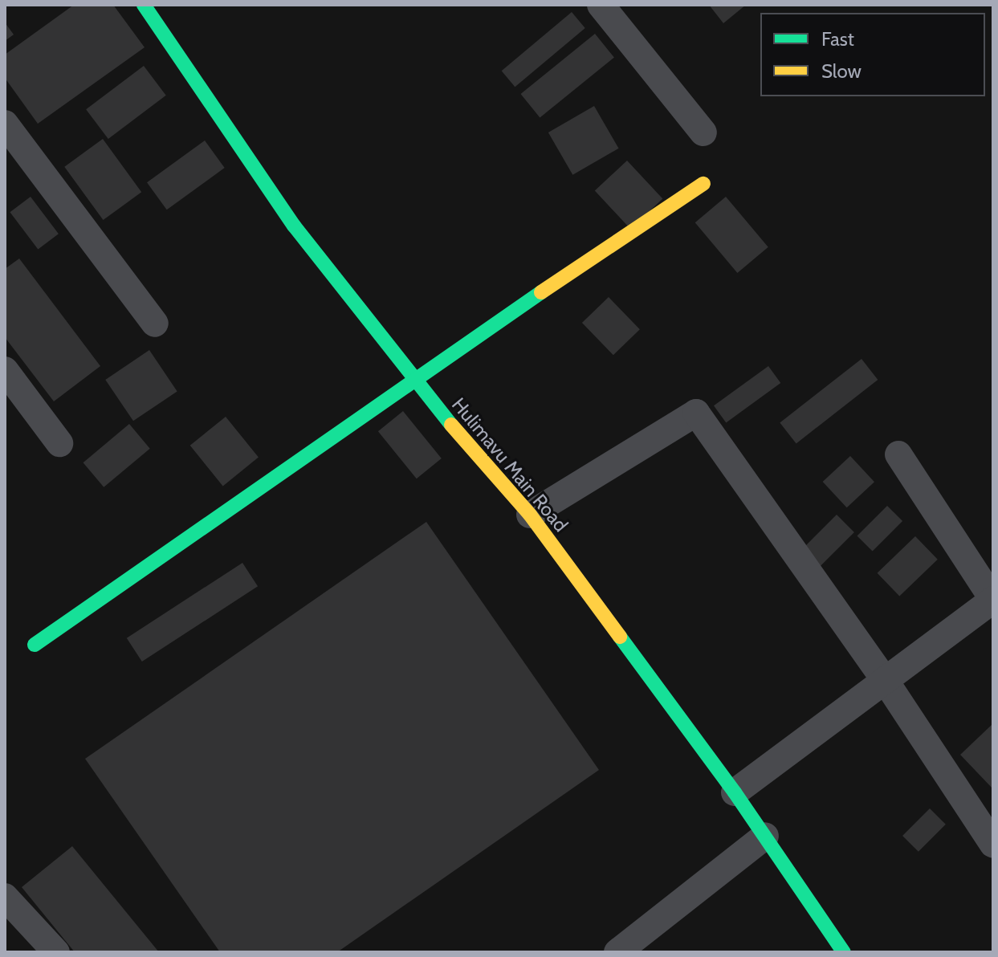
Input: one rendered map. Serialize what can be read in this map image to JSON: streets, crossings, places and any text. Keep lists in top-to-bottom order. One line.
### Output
{"streets":{"street":["Hulimavu Main Road"]},"legend":["Fast","Slow"]}
